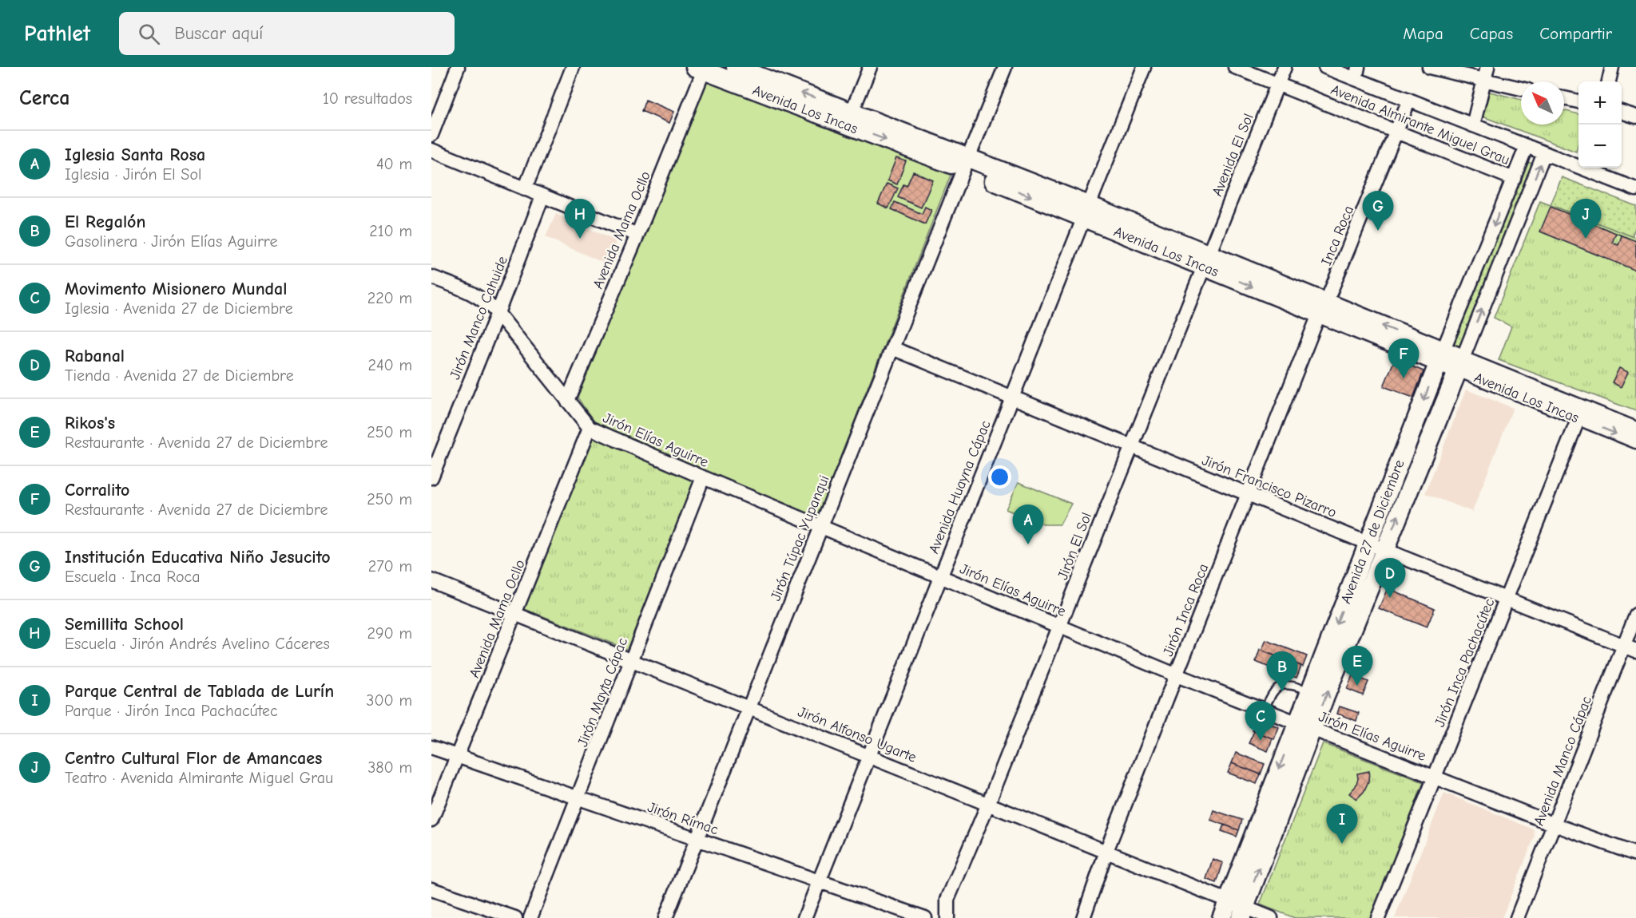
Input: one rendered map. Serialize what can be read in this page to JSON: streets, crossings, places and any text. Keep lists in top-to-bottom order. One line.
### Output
{"streets":{"street":["Avenida Los Incas","Avenida Almirante Miguel Grau","Avenida El Sol","Avenida Mama Ocllo","Inca Roca","Jirón Manco Cahuide","Jirón Elías Aguirre","Jirón Francisco Pizarro","Avenida Huayna Cápac","Avenida 27 de Diciembre","Jirón Túpac Yupanqui","Jirón El Sol","Jirón Inca Roca","Jirón Inca Pachacútec","Jirón Mayta Cápac","Jirón Alfonso Ugarte","Avenida Manco Cápac","Jirón Rímac"]},"crossings":[["Avenida Los Incas","Avenida El Sol"],["Avenida Los Incas","Avenida Mama Ocllo"],["Avenida Los Incas","Inca Roca"],["Avenida Los Incas","Avenida Huayna Cápac"],["Avenida Los Incas","Avenida 27 de Diciembre"],["Avenida Los Incas","Jirón Túpac Yupanqui"],["Avenida Los Incas","Jirón El Sol"],["Avenida Los Incas","Jirón Inca Roca"],["Avenida Los Incas","Jirón Inca Pachacútec"],["Avenida Almirante Miguel Grau","Avenida El Sol"],["Avenida Almirante Miguel Grau","Inca Roca"],["Avenida Almirante Miguel Grau","Avenida 27 de Diciembre"],["Avenida El Sol","Jirón El Sol"],["Avenida Mama Ocllo","Jirón Elías Aguirre"],["Avenida Mama Ocllo","Jirón Alfonso Ugarte"],["Avenida Mama Ocllo","Jirón Rímac"],["Inca Roca","Jirón Inca Roca"],["Jirón Manco Cahuide","Jirón Elías Aguirre"],["Jirón Elías Aguirre","Avenida Huayna Cápac"],["Jirón Elías Aguirre","Avenida 27 de Diciembre"],["Jirón Elías Aguirre","Jirón Túpac Yupanqui"],["Jirón Elías Aguirre","Jirón El Sol"],["Jirón Elías Aguirre","Jirón Inca Roca"],["Jirón Elías Aguirre","Jirón Inca Pachacútec"],["Jirón Elías Aguirre","Jirón Mayta Cápac"],["Jirón Elías Aguirre","Avenida Manco Cápac"],["Jirón Francisco Pizarro","Avenida Huayna Cápac"],["Jirón Francisco Pizarro","Avenida 27 de Diciembre"],["Jirón Francisco Pizarro","Jirón Túpac Yupanqui"],["Jirón Francisco Pizarro","Jirón El Sol"],["Jirón Francisco Pizarro","Jirón Inca Roca"],["Jirón Francisco Pizarro","Jirón Inca Pachacútec"],["Jirón Francisco Pizarro","Avenida Manco Cápac"],["Avenida Huayna Cápac","Jirón Alfonso Ugarte"],["Avenida Huayna Cápac","Jirón Rímac"],["Avenida 27 de Diciembre","Jirón Alfonso Ugarte"],["Jirón Túpac Yupanqui","Jirón Alfonso Ugarte"],["Jirón Túpac Yupanqui","Jirón Rímac"],["Jirón El Sol","Jirón Alfonso Ugarte"],["Jirón Inca Roca","Jirón Alfonso Ugarte"],["Jirón Mayta Cápac","Jirón Alfonso Ugarte"],["Jirón Mayta Cápac","Jirón Rímac"]],"north":"top left","page":{"header":"Pathlet","search":"Buscar aquí","nav":["Mapa","Capas","Compartir"],"heading":["Cerca","10 resultados"],"map_buttons":["+","−"],"list":[{"mark":"A","name":"Iglesia Santa Rosa","note":"Iglesia · Jirón El Sol","value":"40 m"},{"mark":"B","name":"El Regalón","note":"Gasolinera · Jirón Elías Aguirre","value":"210 m"},{"mark":"C","name":"Movimento Misionero Mundal","note":"Iglesia · Avenida 27 de Diciembre","value":"220 m"},{"mark":"D","name":"Rabanal","note":"Tienda · Avenida 27 de Diciembre","value":"240 m"},{"mark":"E","name":"Rikos's","note":"Restaurante · Avenida 27 de Diciembre","value":"250 m"},{"mark":"F","name":"Corralito","note":"Restaurante · Avenida 27 de Diciembre","value":"250 m"},{"mark":"G","name":"Institución Educativa Niño Jesucito","note":"Escuela · Inca Roca","value":"270 m"},{"mark":"H","name":"Semillita School","note":"Escuela · Jirón Andrés Avelino Cáceres","value":"290 m"},{"mark":"I","name":"Parque Central de Tablada de Lurín","note":"Parque · Jirón Inca Pachacútec","value":"300 m"},{"mark":"J","name":"Centro Cultural Flor de Amancaes","note":"Teatro · Avenida Almirante Miguel Grau","value":"380 m"}],"pins":["G","H","J","F","A","D","E","B","C","I"]}}
